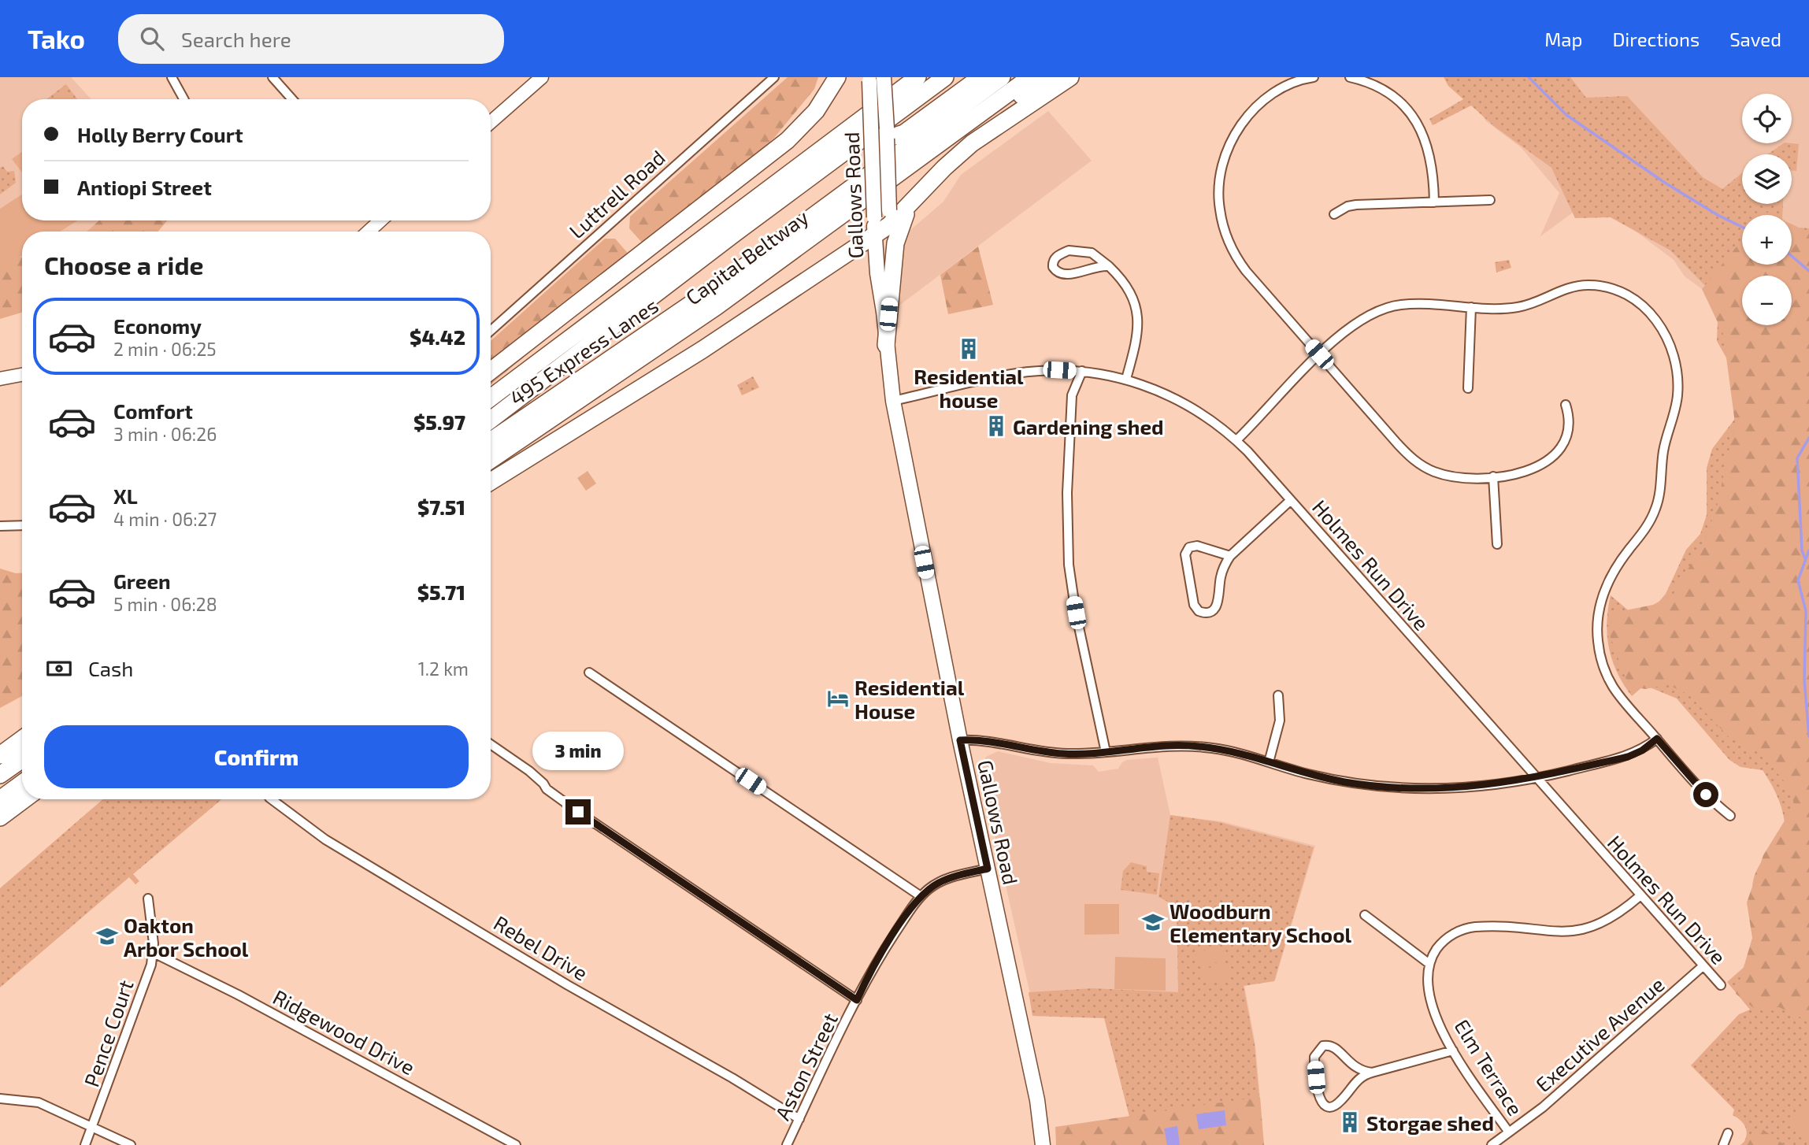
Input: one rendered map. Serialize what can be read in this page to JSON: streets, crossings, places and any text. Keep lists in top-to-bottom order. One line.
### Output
{"streets":{"highway":["Capital Beltway","495 Express Lanes"],"main road":["Gallows Road"],"street":["Luttrell Road","Holmes Run Drive","Rebel Drive","Ridgewood Drive","Pence Court","Executive Avenue","Aston Street","Elm Terrace"]},"crossings":[["Gallows Road","Holmes Run Drive"],["Gallows Road","Aston Street"],["Holmes Run Drive","Executive Avenue"],["Rebel Drive","Aston Street"],["Ridgewood Drive","Pence Court"],["Executive Avenue","Elm Terrace"]],"places":{"building":["Residential house","Gardening shed","Storgae shed"],"hotel":["Residential House"],"school or university":["Woodburn Elementary School","Oakton Arbor School"]},"page":{"header":"Tako","search":"Search here","nav":["Map","Directions","Saved"],"map_buttons":["+","−"],"banner":["Holly Berry Court","Antiopi Street"],"heading":"Choose a ride","list":[{"name":"Economy","note":"2 min · 06:25","value":"$4.42"},{"name":"Comfort","note":"3 min · 06:26","value":"$5.97"},{"name":"XL","note":"4 min · 06:27","value":"$7.51"},{"name":"Green","note":"5 min · 06:28","value":"$5.71"}],"pay":["Cash","1.2 km"],"buttons":"Confirm","bubble":"3 min"}}
